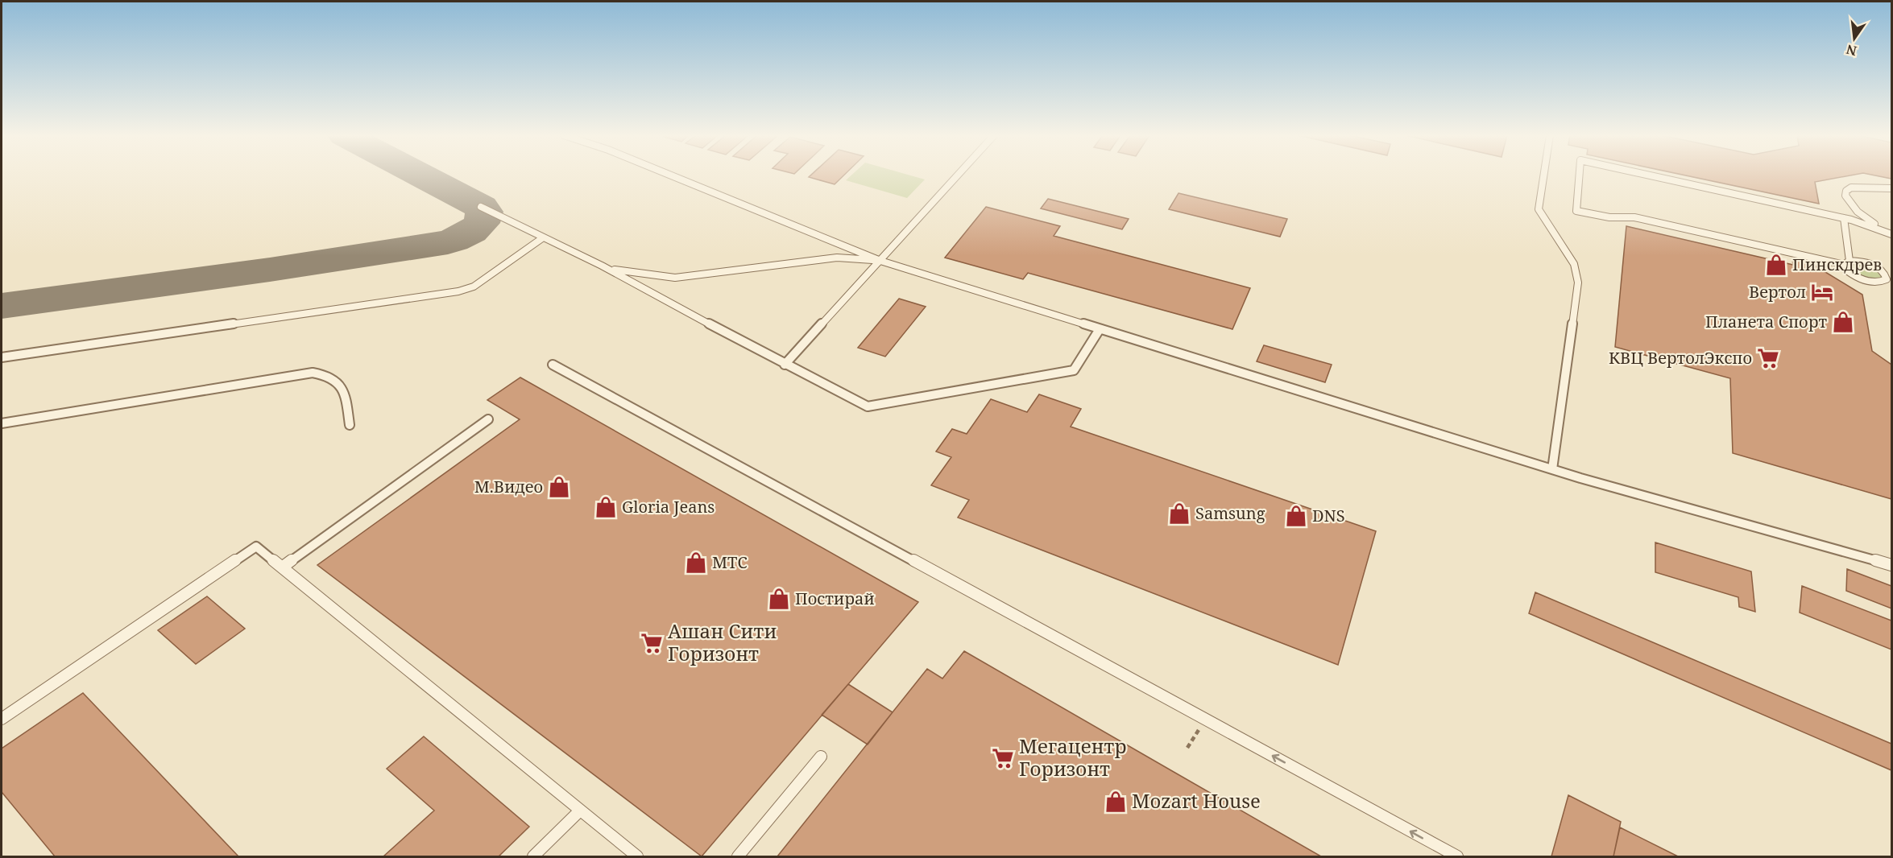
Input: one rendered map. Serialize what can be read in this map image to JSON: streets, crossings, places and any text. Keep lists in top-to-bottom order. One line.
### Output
{"places":{"shop":["Пинскдрев","Планета Спорт","М.Видео","Gloria Jeans","Samsung","DNS","МТС","Постирай","Mozart House"],"hotel":["Вертол"],"supermarket":["КВЦ ВертолЭкспо","Ашан Сити Горизонт","Мегацентр Горизонт"]},"north":"bottom"}
